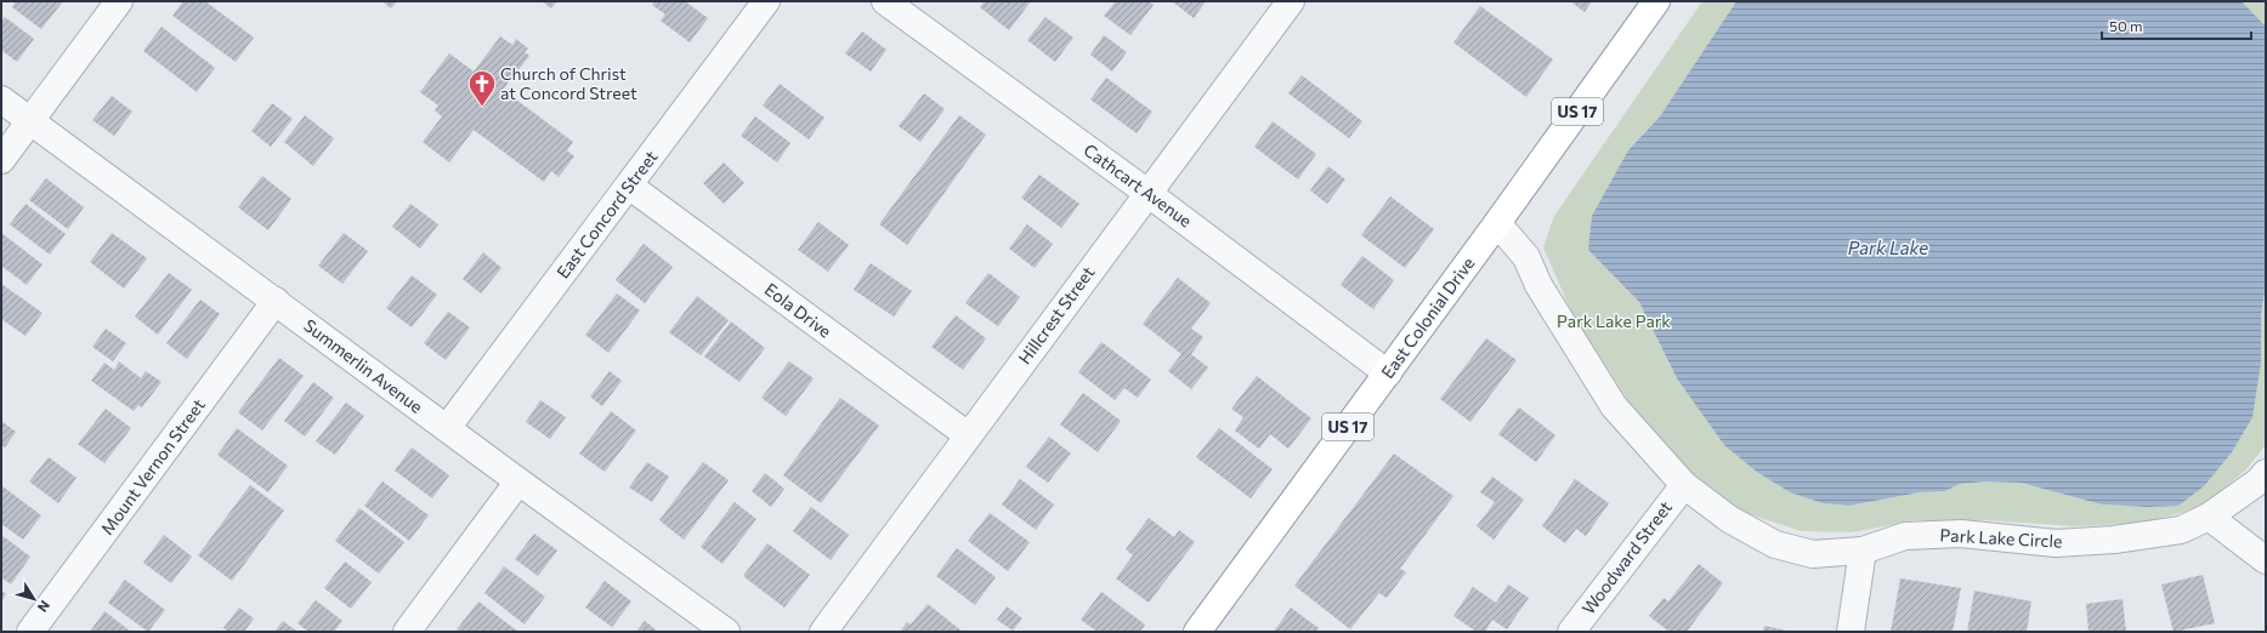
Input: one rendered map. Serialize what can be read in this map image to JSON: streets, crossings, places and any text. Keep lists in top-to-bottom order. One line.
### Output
{"streets":{"highway":["US 17","East Colonial Drive"],"street":["Cathcart Avenue","East Concord Street","Eola Drive","Hillcrest Street","Summerlin Avenue","Mount Vernon Street","Park Lake Circle","Woodward Street"]},"crossings":[["Cathcart Avenue","Hillcrest Street"],["Cathcart Avenue","East Colonial Drive"],["East Concord Street","Eola Drive"],["East Concord Street","Summerlin Avenue"],["Eola Drive","Hillcrest Street"],["East Colonial Drive","Park Lake Circle"],["Summerlin Avenue","Mount Vernon Street"],["Park Lake Circle","Woodward Street"]],"water":["Park Lake"],"parks":["Park Lake Park"],"places":{"church":["Church of Christ at Concord Street"]},"scale_bar":"50 m","north":"bottom right"}
